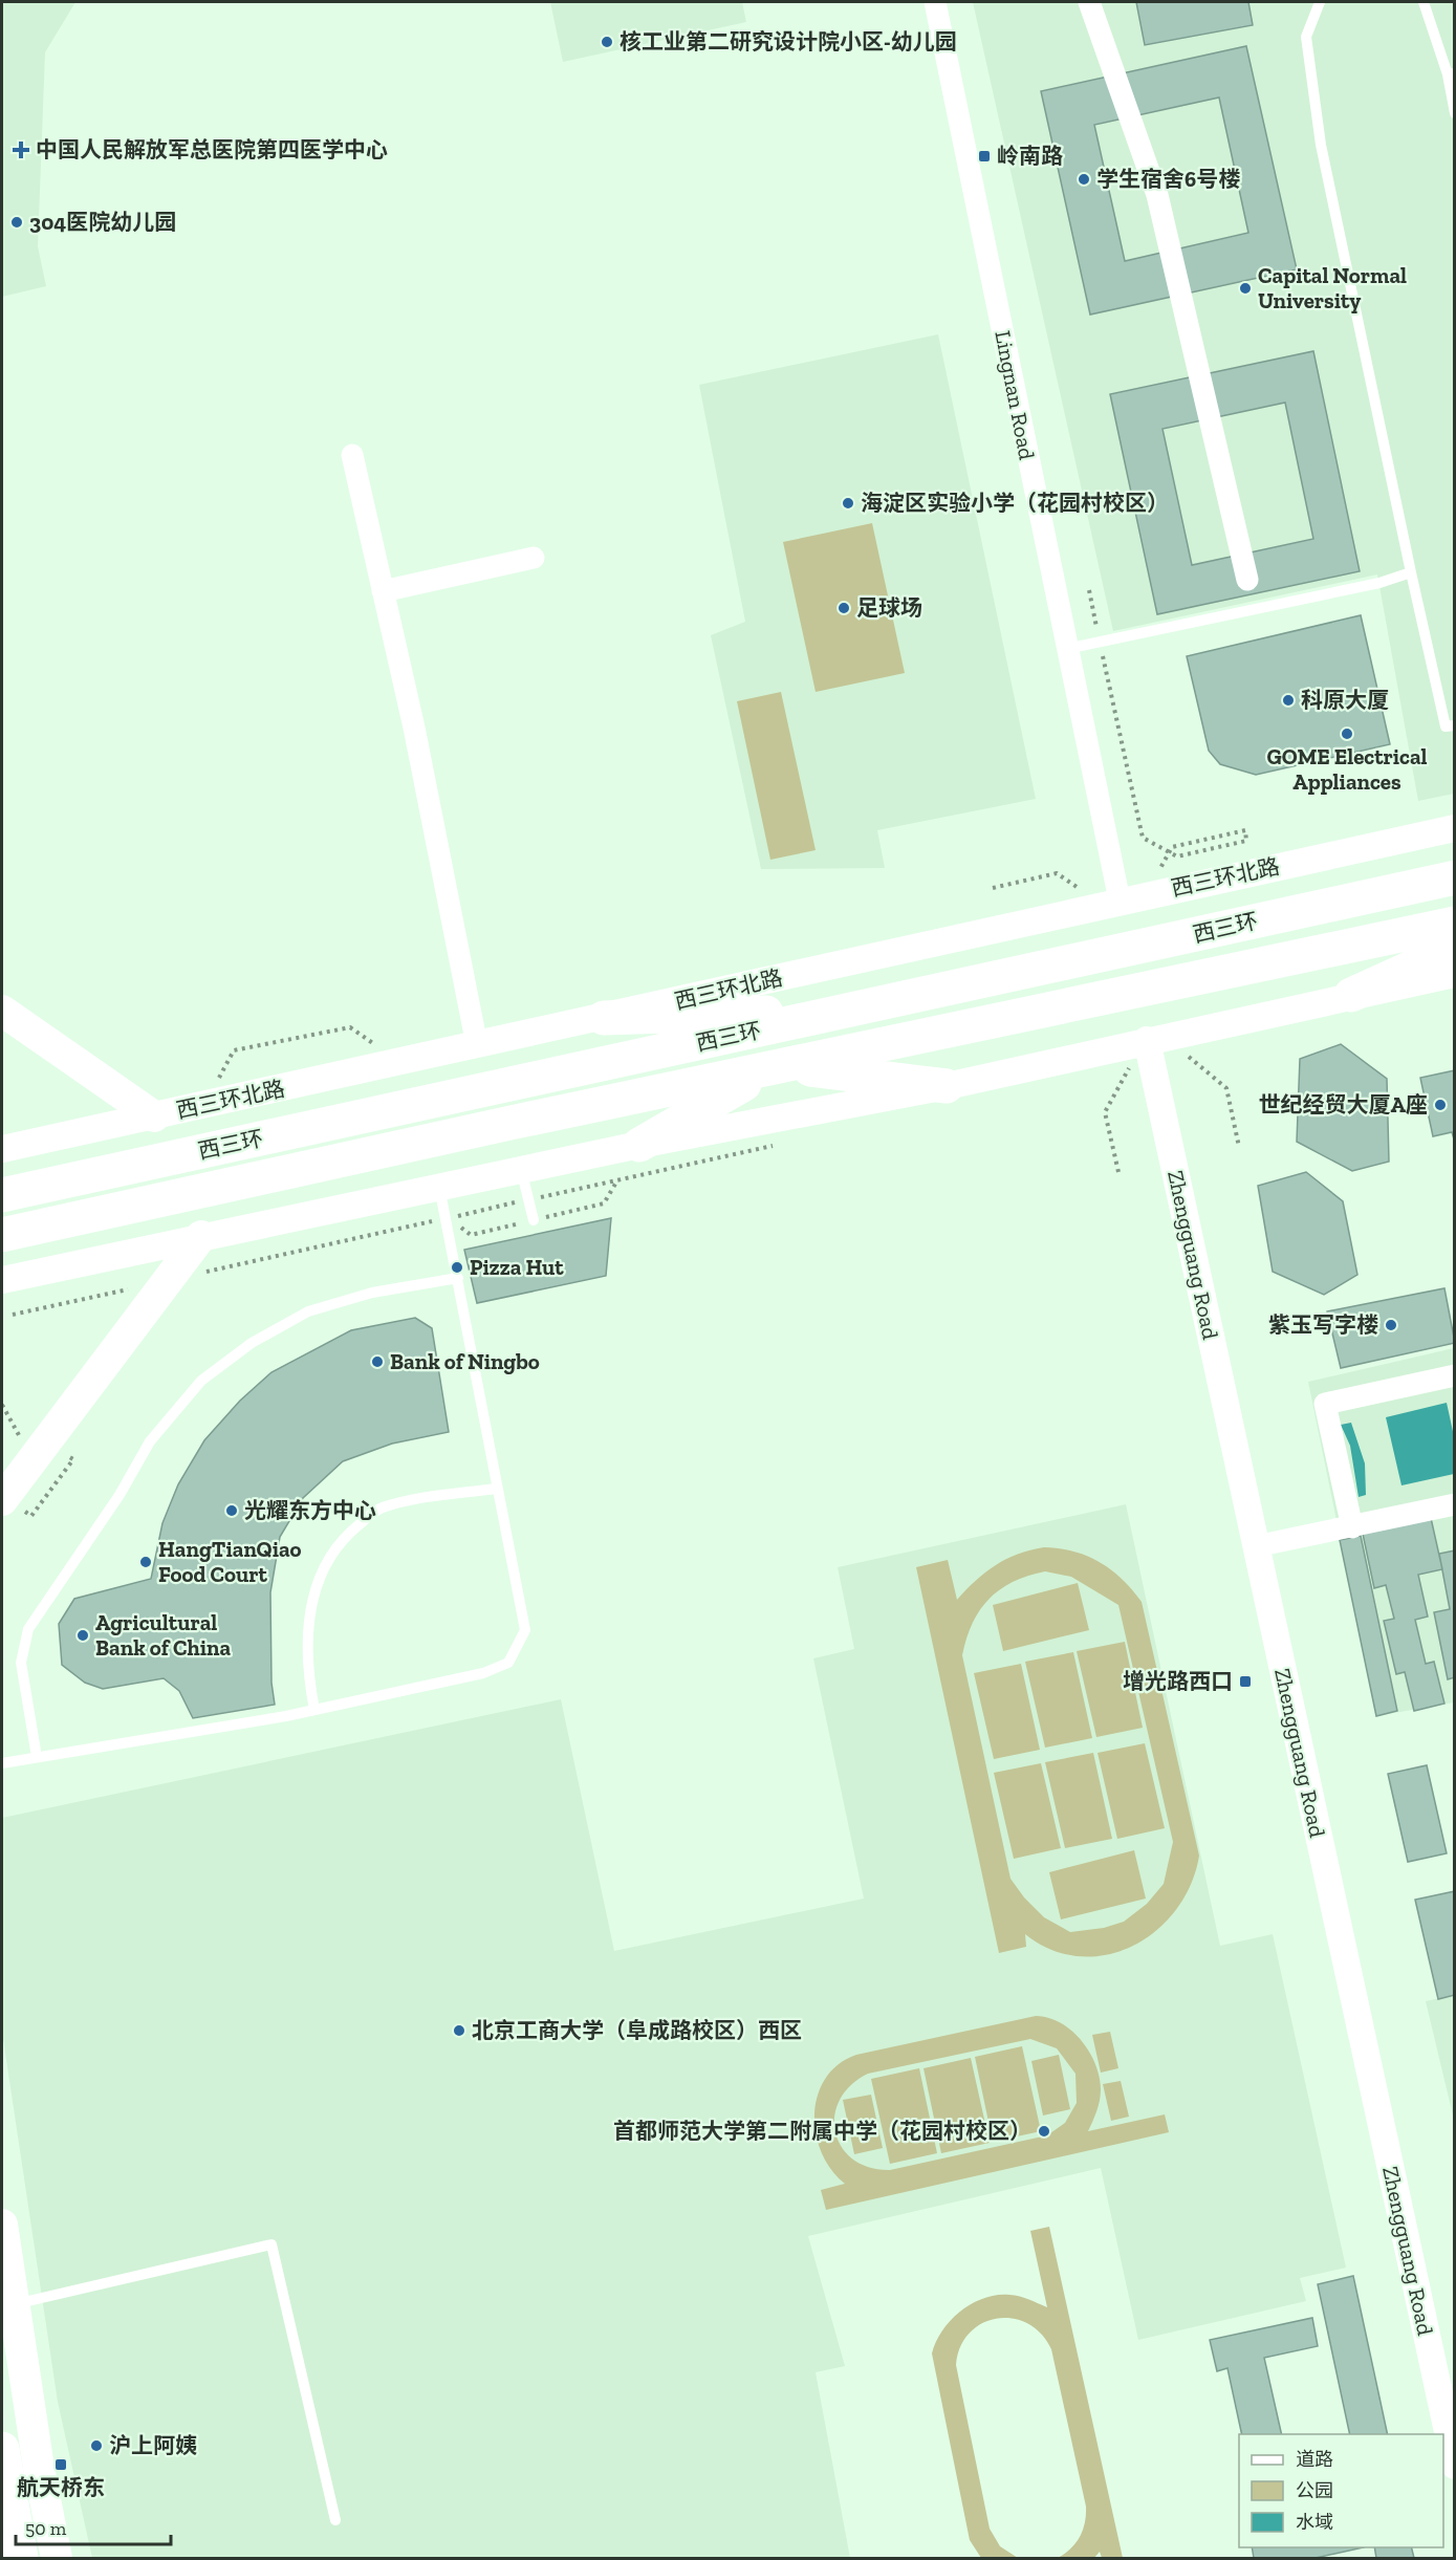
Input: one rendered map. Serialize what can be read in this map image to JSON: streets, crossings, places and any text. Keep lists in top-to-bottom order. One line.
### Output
{"streets":{"highway":["西三环"],"street":["Lingnan Road","西三环北路","Zhengguang Road"]},"crossings":[["Lingnan Road","西三环北路"]],"places":{"other":["核工业第二研究设计院小区-幼儿园","学生宿舍6号楼","304医院幼儿园","Capital Normal University","海淀区实验小学（花园村校区）","足球场","科原大厦","GOME Electrical Appliances","世纪经贸大厦A座","Pizza Hut","紫玉写字楼","Bank of Ningbo","光耀东方中心","HangTianQiao Food Court","Agricultural Bank of China","北京工商大学（阜成路校区）西区","首都师范大学第二附属中学（花园村校区）","沪上阿姨"],"health":["中国人民解放军总医院第四医学中心"],"transit":["岭南路","增光路西口","航天桥东"]},"legend":["道路","公园","水域"],"scale_bar":"50 m"}
